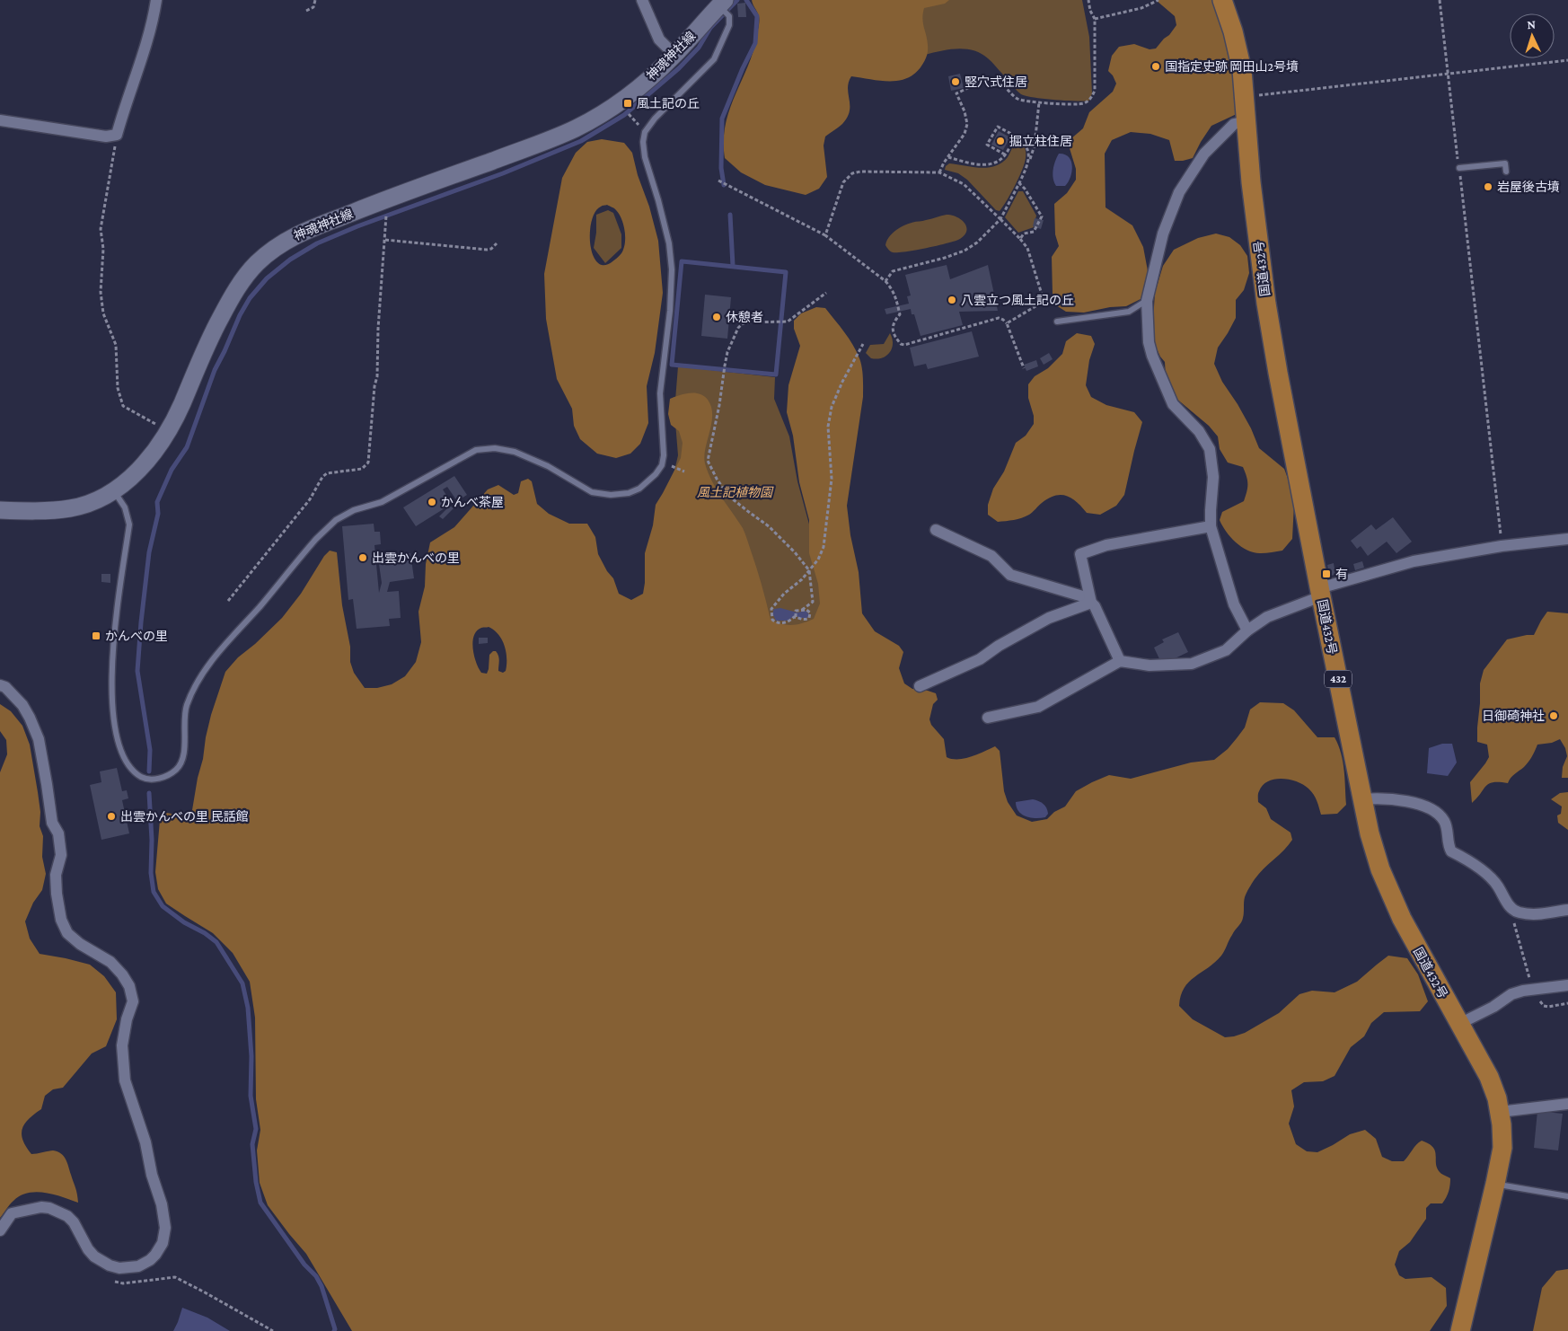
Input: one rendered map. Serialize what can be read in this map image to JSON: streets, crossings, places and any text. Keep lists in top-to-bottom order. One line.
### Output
{"streets":{"highway":["国道432号","432"],"main road":["神魂神社線"]},"parks":["風土記植物園"],"places":{"other":["国指定史跡 岡田山2号墳","竪穴式住居","掘立柱住居","岩屋後古墳","八雲立つ風土記の丘","休憩者","かんべ茶屋","出雲かんべの里","日御碕神社","出雲かんべの里 民話館"],"transit":["風土記の丘","有","かんべの里"]},"north":"top"}
